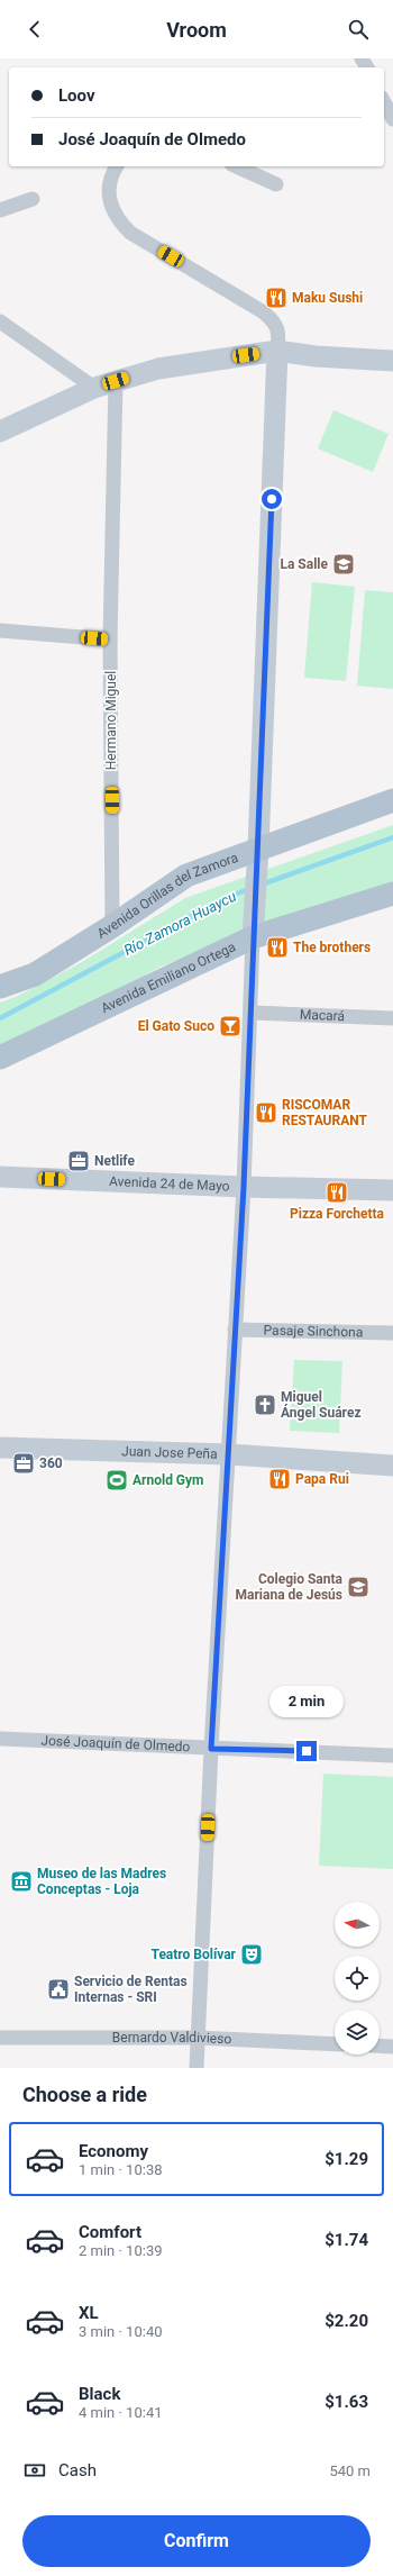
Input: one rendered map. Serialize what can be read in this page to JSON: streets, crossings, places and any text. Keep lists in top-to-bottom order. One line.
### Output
{"streets":{"main road":["Avenida Orillas del Zamora","Avenida Emiliano Ortega"],"street":["Hermano Miguel","Macará","Avenida 24 de Mayo","Pasaje Sinchona","Juan Jose Peña","José Joaquín de Olmedo","Bernardo Valdivieso"]},"crossings":[["Hermano Miguel","Avenida Orillas del Zamora"]],"water":["Río Zamora Huaycu"],"places":{"restaurant":["Maku Sushi","The brothers","RISCOMAR RESTAURANT","Pizza Forchetta","Papa Rui"],"school or university":["La Salle","Colegio Santa Mariana de Jesús"],"bar":["El Gato Suco"],"office":["Netlife","360"],"church":["Miguel Ángel Suárez"],"sports":["Arnold Gym"],"museum":["Museo de las Madres Conceptas - Loja"],"theatre":["Teatro Bolívar"],"public building":["Servicio de Rentas Internas - SRI"]},"north":"left","page":{"header":"Vroom","banner":["Loov","José Joaquín de Olmedo"],"bubble":"2 min","heading":"Choose a ride","list":[{"name":"Economy","note":"1 min · 10:38","value":"$1.29"},{"name":"Comfort","note":"2 min · 10:39","value":"$1.74"},{"name":"XL","note":"3 min · 10:40","value":"$2.20"},{"name":"Black","note":"4 min · 10:41","value":"$1.63"}],"pay":["Cash","540 m"],"buttons":"Confirm"}}
